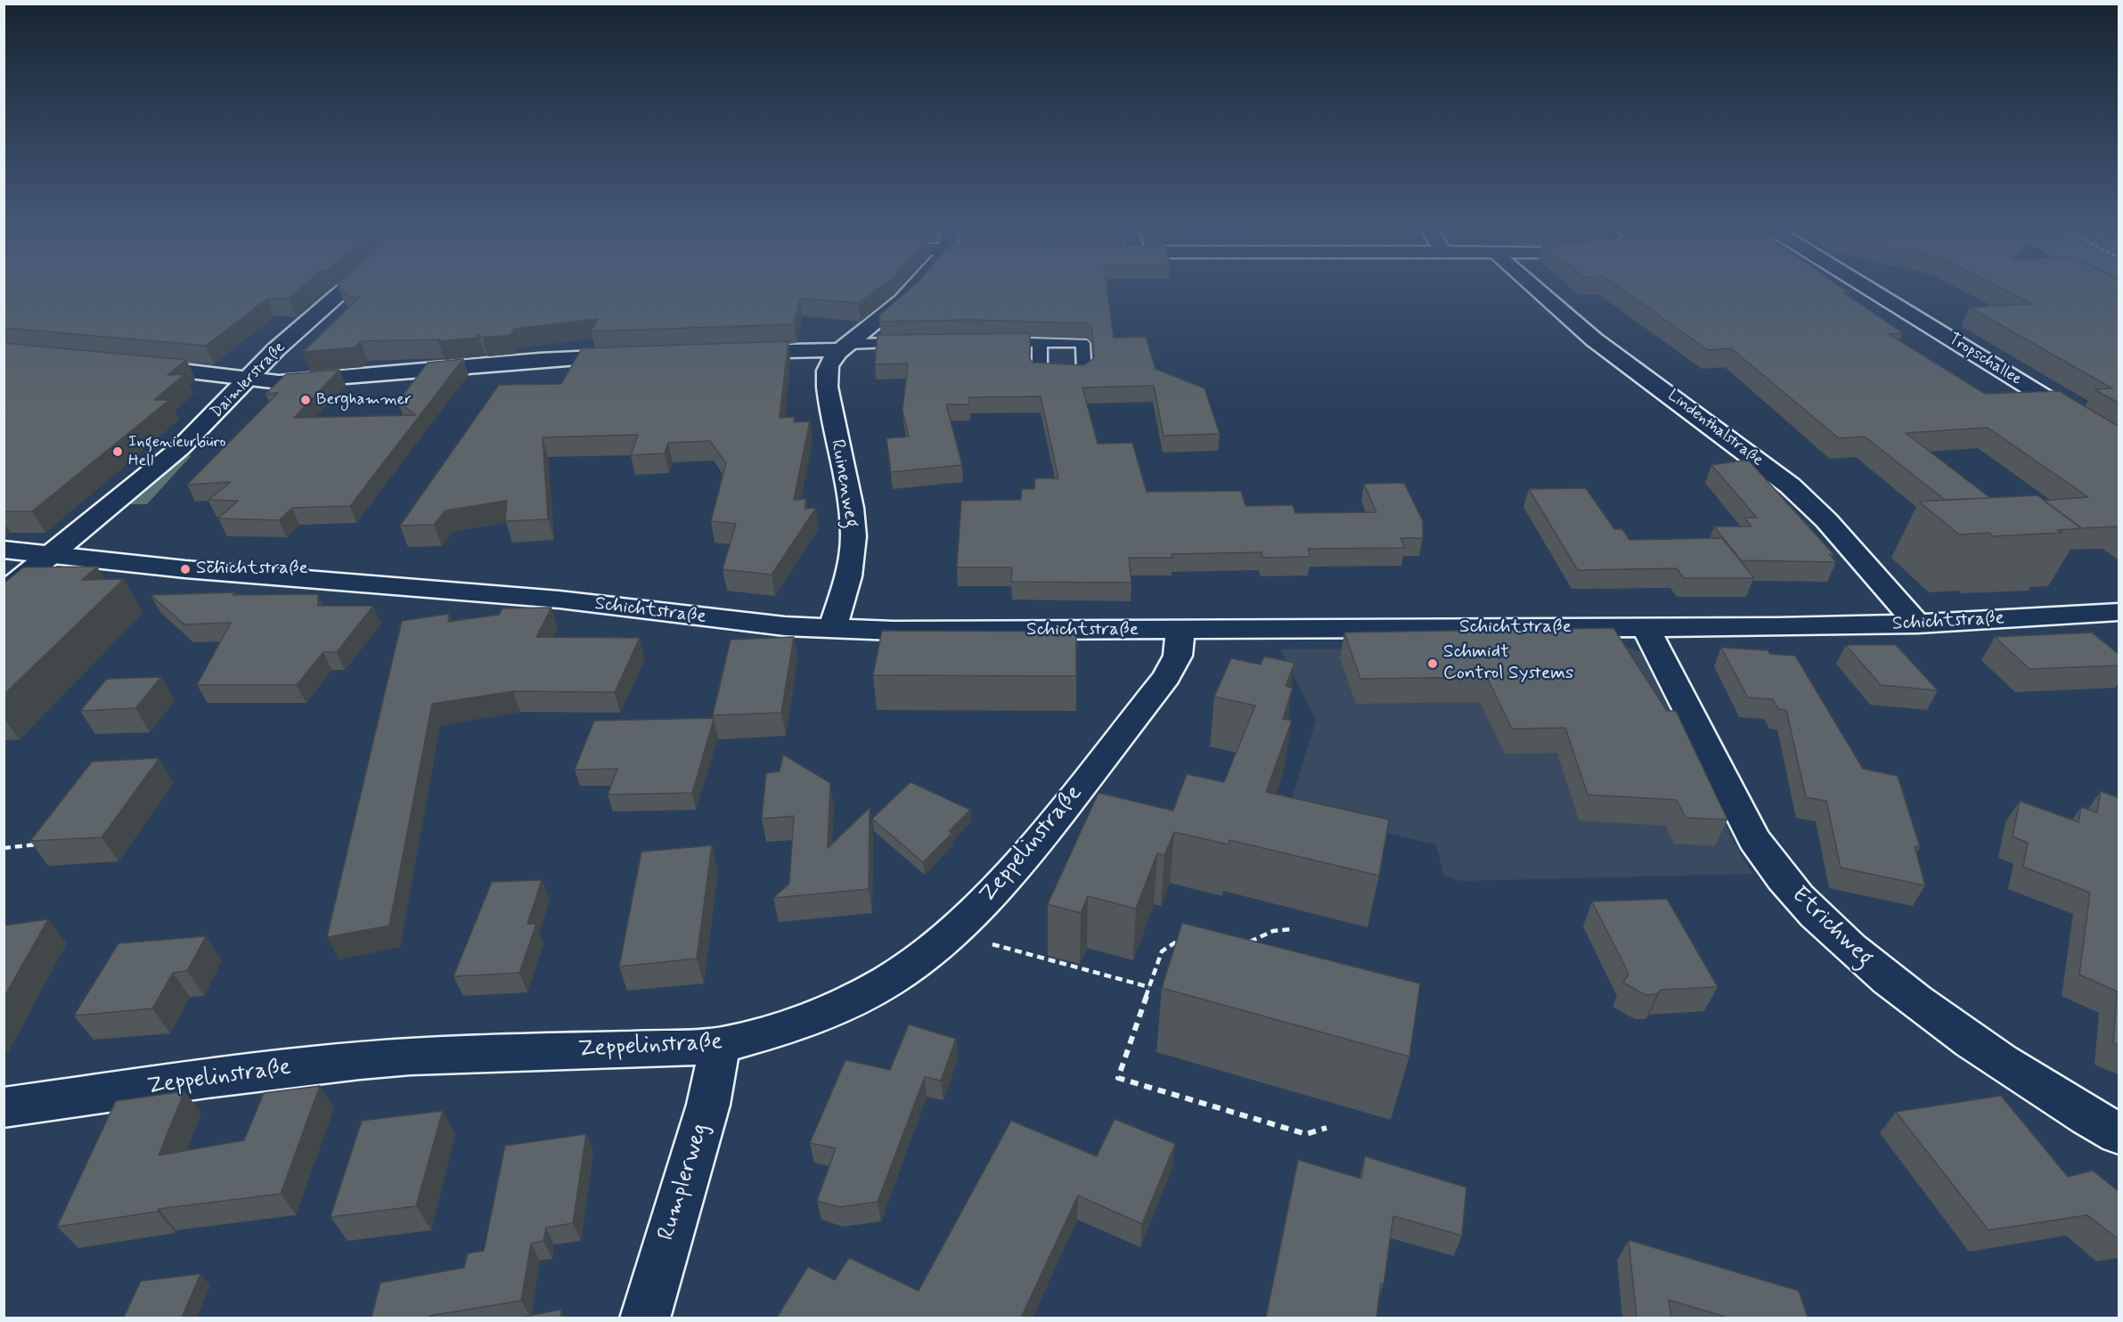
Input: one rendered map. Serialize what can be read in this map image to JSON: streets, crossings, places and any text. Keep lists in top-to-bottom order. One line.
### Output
{"streets":{"street":["Tropschallee","Daimlerstraße","Lindenthalstraße","Ruinenweg","Schichtstraße","Zeppelinstraße","Etrichweg","Rumplerweg"]},"crossings":[["Daimlerstraße","Schichtstraße"],["Lindenthalstraße","Schichtstraße"],["Ruinenweg","Schichtstraße"],["Schichtstraße","Zeppelinstraße"],["Schichtstraße","Etrichweg"],["Zeppelinstraße","Rumplerweg"]],"places":["Berghammer","Ingenieurbüro Hell","Schichtstraße","Schmidt Control Systems"]}
